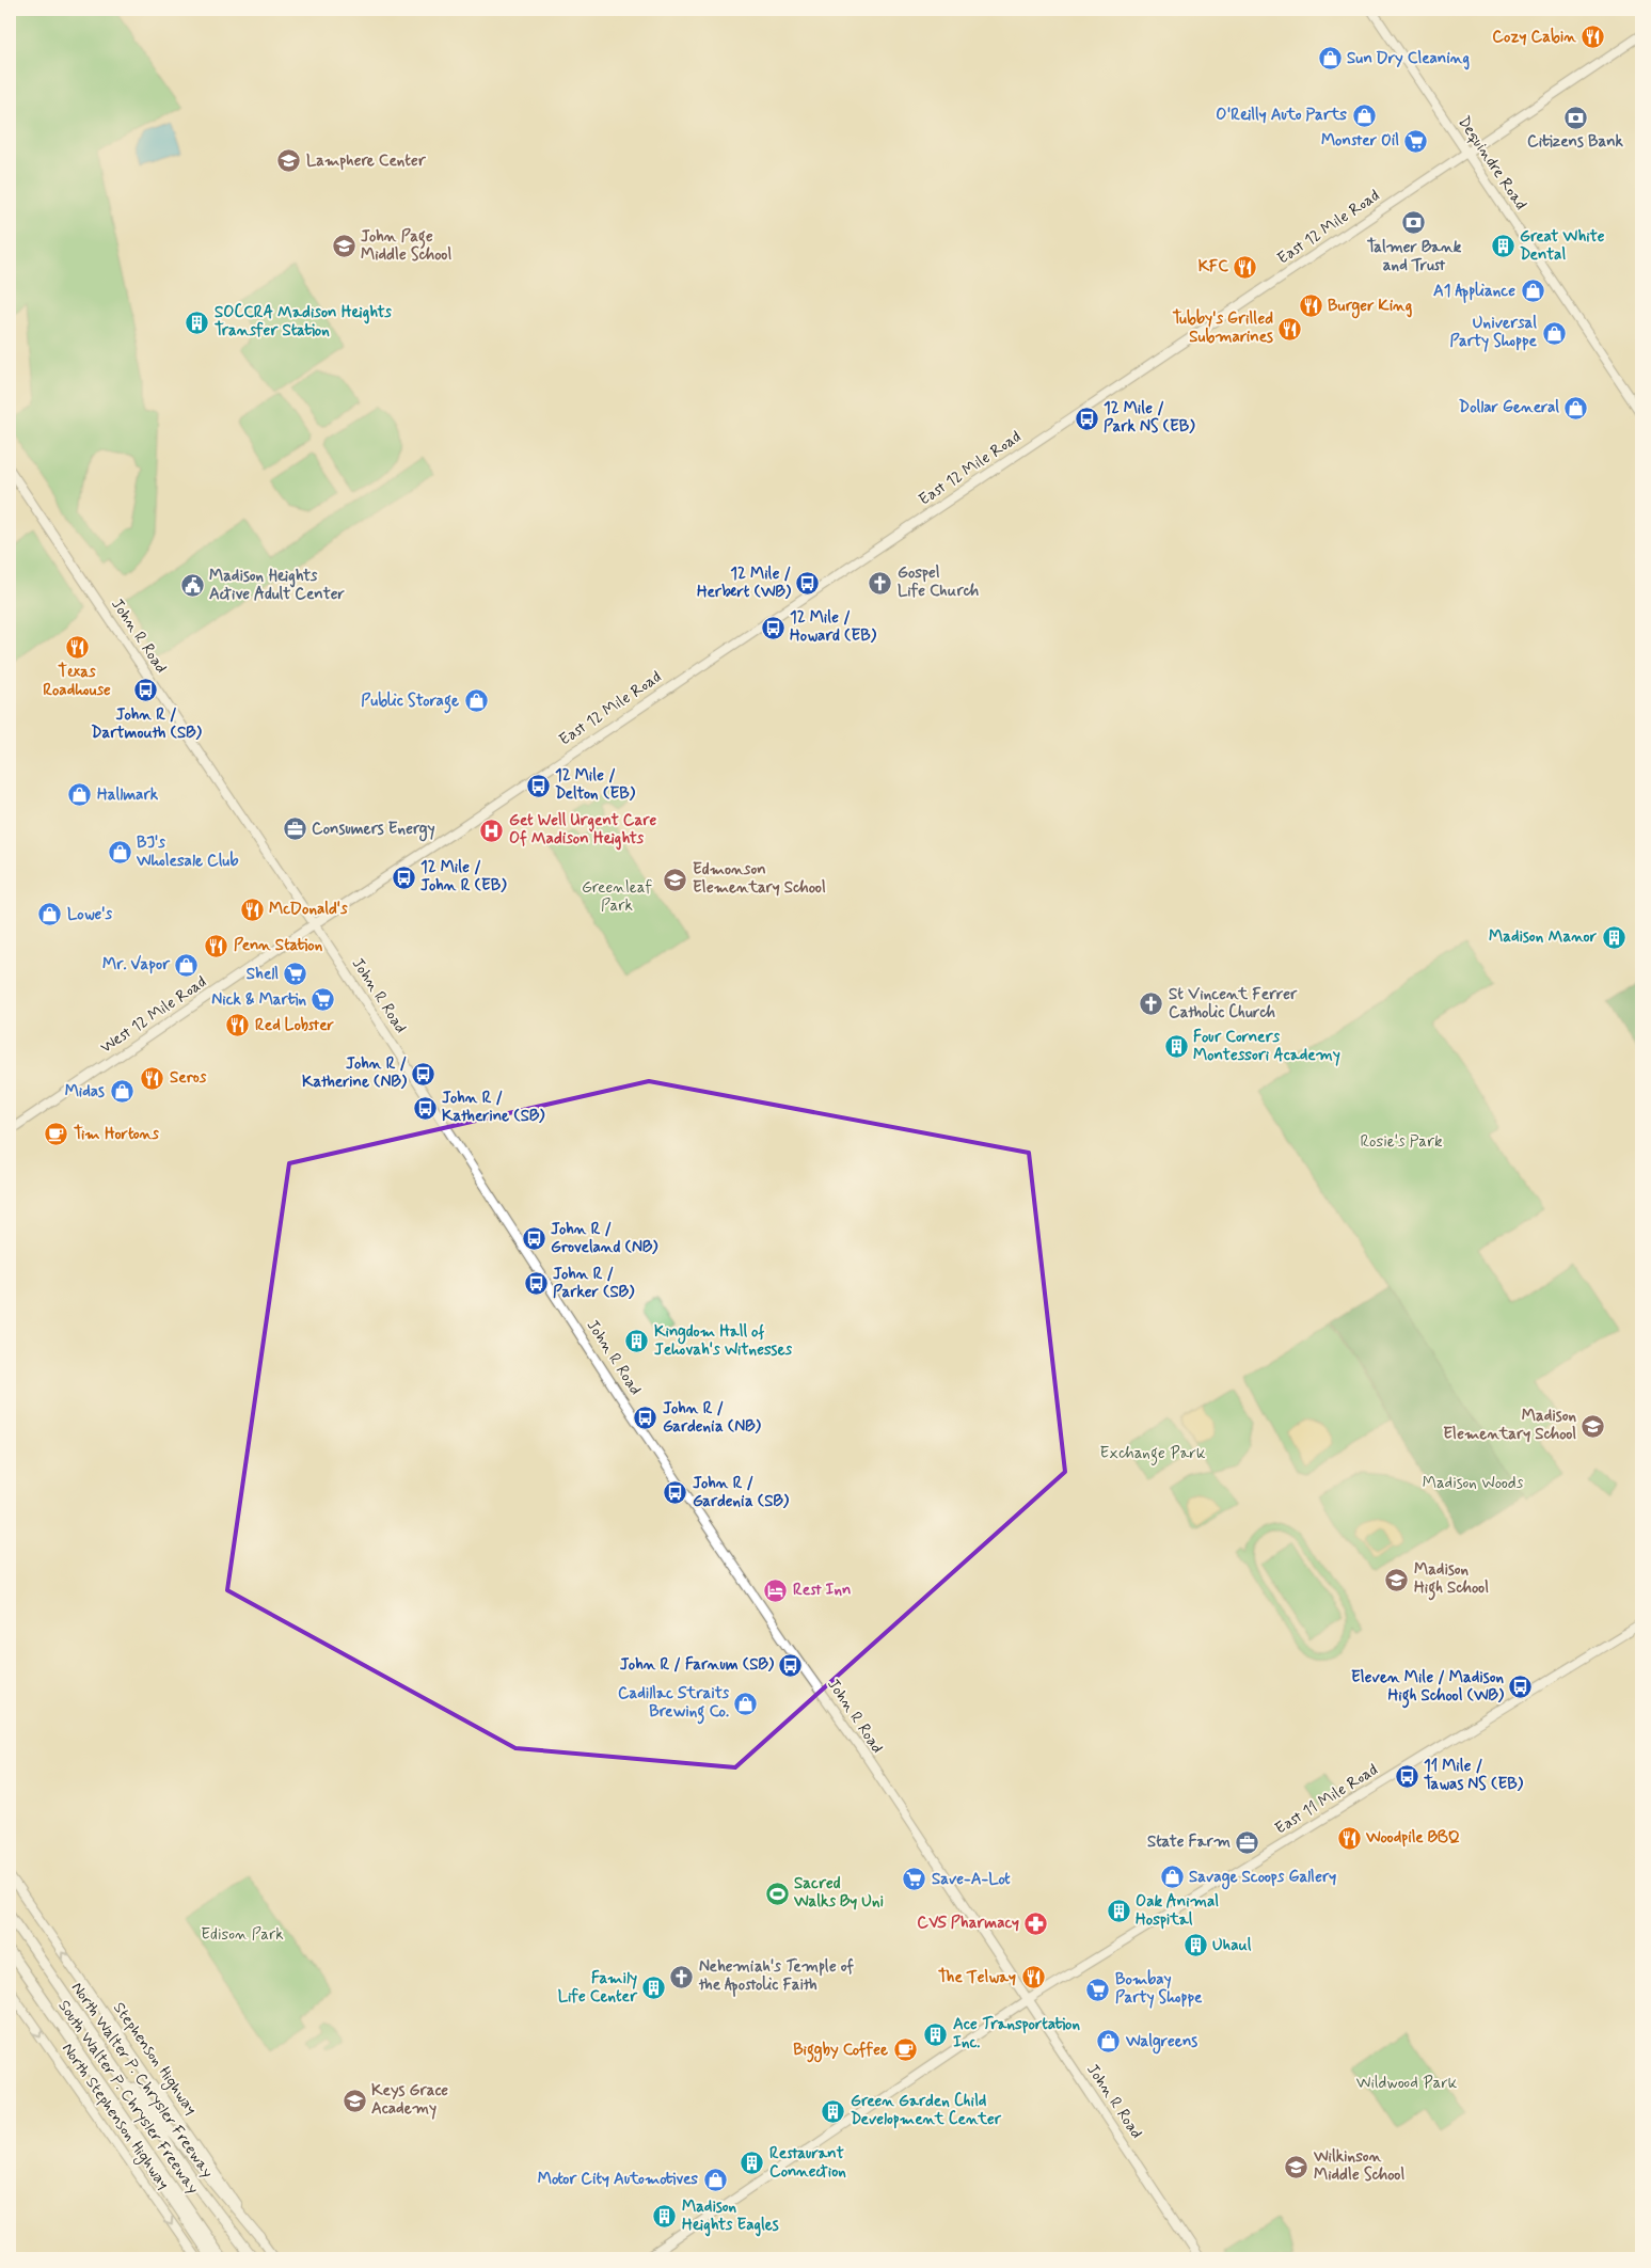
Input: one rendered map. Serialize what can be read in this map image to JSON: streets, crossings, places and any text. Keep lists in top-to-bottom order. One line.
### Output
{"streets":{"highway":["North Walter P. Chrysler Freeway","South Walter P. Chrysler Freeway"],"main road":["Dequindre Road","East 12 Mile Road","John R Road","West 12 Mile Road","East 11 Mile Road","Stephenson Highway","North Stephenson Highway"]},"crossings":[["Dequindre Road","East 12 Mile Road"],["East 12 Mile Road","John R Road"],["East 12 Mile Road","West 12 Mile Road"],["John R Road","West 12 Mile Road"],["John R Road","East 11 Mile Road"]],"one_way":["Stephenson Highway","North Stephenson Highway"],"parks":["Greenleaf Park","Rosie's Park","Exchange Park","Madison Woods","Edison Park","Wildwood Park"],"places":{"restaurant":["Cozy Cabin","KFC","Burger King","Tubby's Grilled Submarines","Texas Roadhouse","McDonald's","Penn Station","Red Lobster","Seros","Woodpile BBQ","The Telway"],"shop":["Sun Dry Cleaning","O'Reilly Auto Parts","A1 Appliance","Universal Party Shoppe","Dollar General","Public Storage","Hallmark","BJ's Wholesale Club","Lowe's","Mr. Vapor","Midas","Cadillac Straits Brewing Co.","Savage Scoops Gallery","Walgreens","Motor City Automotives"],"bank":["Citizens Bank","Talmer Bank and Trust"],"supermarket":["Monster Oil","Shell","Nick & Martin","Save-A-Lot","Bombay Party Shoppe"],"school or university":["Lamphere Center","John Page Middle School","Edmonson Elementary School","Madison Elementary School","Madison High School","Keys Grace Academy","Wilkinson Middle School"],"building":["Great White Dental","SOCCRA Madison Heights Transfer Station","Madison Manor","Four Corners Montessori Academy","Kingdom Hall of Jehovah's Witnesses","Oak Animal Hospital","Uhaul","Family Life Center","Ace Transportation Inc.","Green Garden Child Development Center","Restaurant Connection","Madison Heights Eagles"],"bus stop":["12 Mile / Park NS (EB)","12 Mile / Herbert (WB)","12 Mile / Howard (EB)","John R / Dartmouth (SB)","12 Mile / Delton (EB)","12 Mile / John R (EB)","John R / Katherine (NB)","John R / Katherine (SB)","John R / Groveland (NB)","John R / Parker (SB)","John R / Gardenia (NB)","John R / Gardenia (SB)","John R / Farnum (SB)","Eleven Mile / Madison High School (WB)","11 Mile / Tawas NS (EB)"],"church":["Gospel Life Church","St Vincent Ferrer Catholic Church","Nehemiah's Temple of the Apostolic Faith"],"public building":["Madison Heights Active Adult Center"],"office":["Consumers Energy","State Farm"],"hospital":["Get Well Urgent Care Of Madison Heights"],"cafe":["Tim Hortons","Biggby Coffee"],"hotel":["Rest Inn"],"sports":["Sacred Walks By Uni"],"pharmacy":["CVS Pharmacy"]}}
